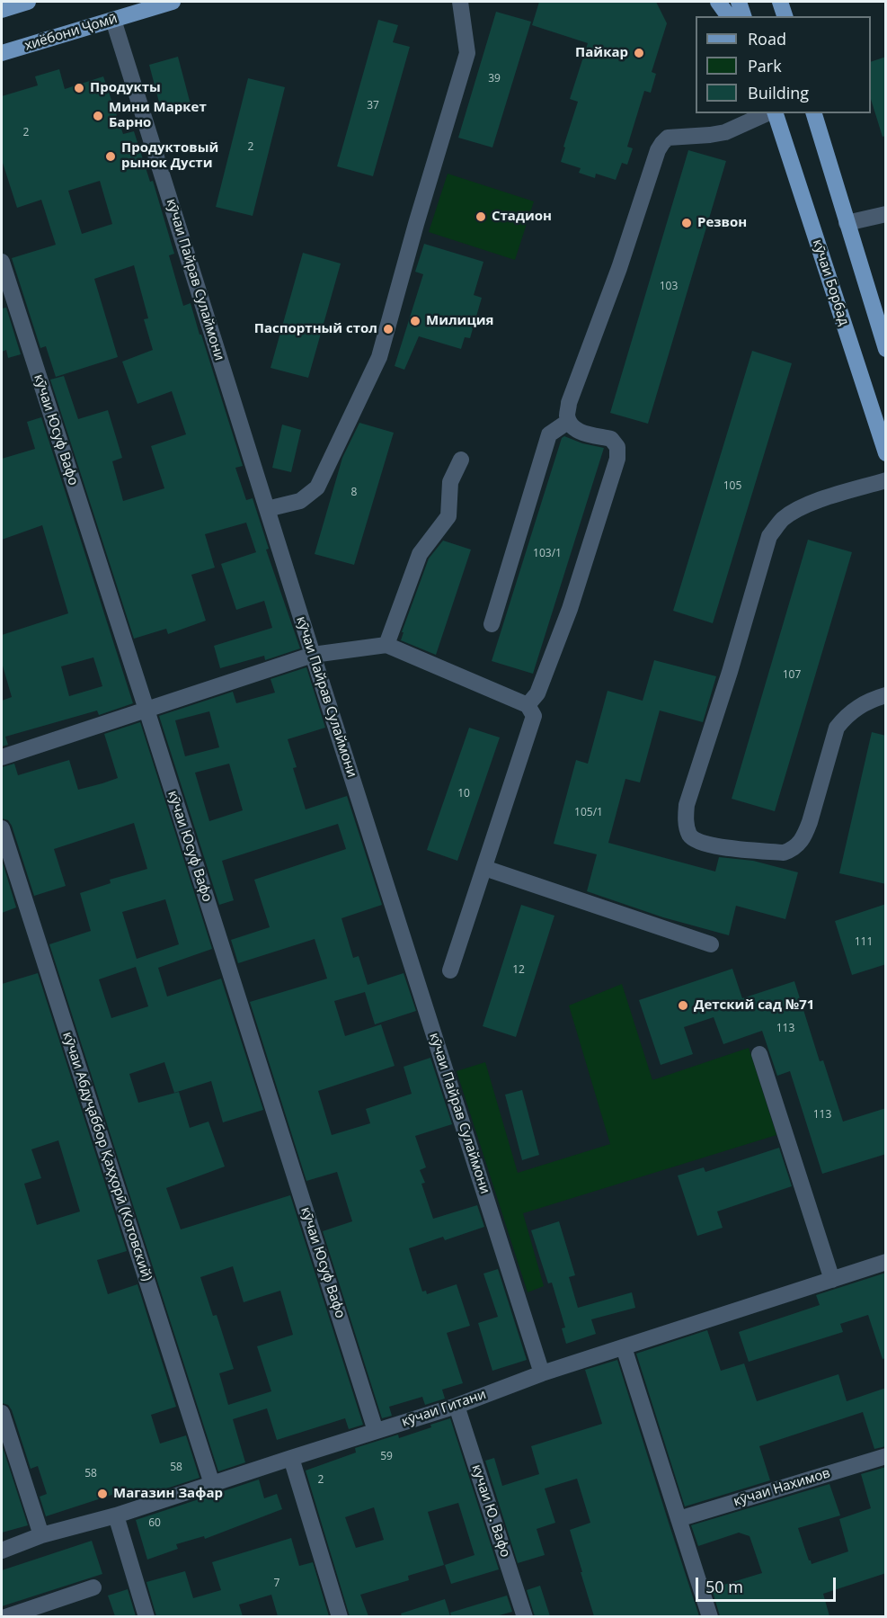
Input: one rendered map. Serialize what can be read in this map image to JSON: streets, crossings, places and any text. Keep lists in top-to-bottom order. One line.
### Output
{"streets":{"main road":["хиёбони Ҷомӣ","кӯчаи Борбад"],"street":["кӯчаи Пайрав Сулаймони","кӯчаи Юсуф Вафо","кӯчаи Абдуҷаббор Қаҳҳорӣ (Котовский)","кӯчаи Гитани","кӯчаи Нахимов","кучаи Ю. Вафо"]},"crossings":[["хиёбони Ҷомӣ","кӯчаи Пайрав Сулаймони"],["кӯчаи Пайрав Сулаймони","кӯчаи Гитани"],["кӯчаи Юсуф Вафо","кӯчаи Гитани"],["кӯчаи Абдуҷаббор Қаҳҳорӣ (Котовский)","кӯчаи Гитани"],["кӯчаи Гитани","кучаи Ю. Вафо"]],"places":["Пайкар","Продукты","Мини Маркет Барно","Продуктовый рынок Дусти","Стадион","Резвон","Милиция","Паспортный стол","Детский сад №71","Магазин Зафар"],"house_numbers":["39","37","2","2","103","105","8","103/1","107","10","105/1","111","12","113","113","59","58","58","2","60","7"],"legend":["Road","Park","Building"],"scale_bar":"50 m"}
